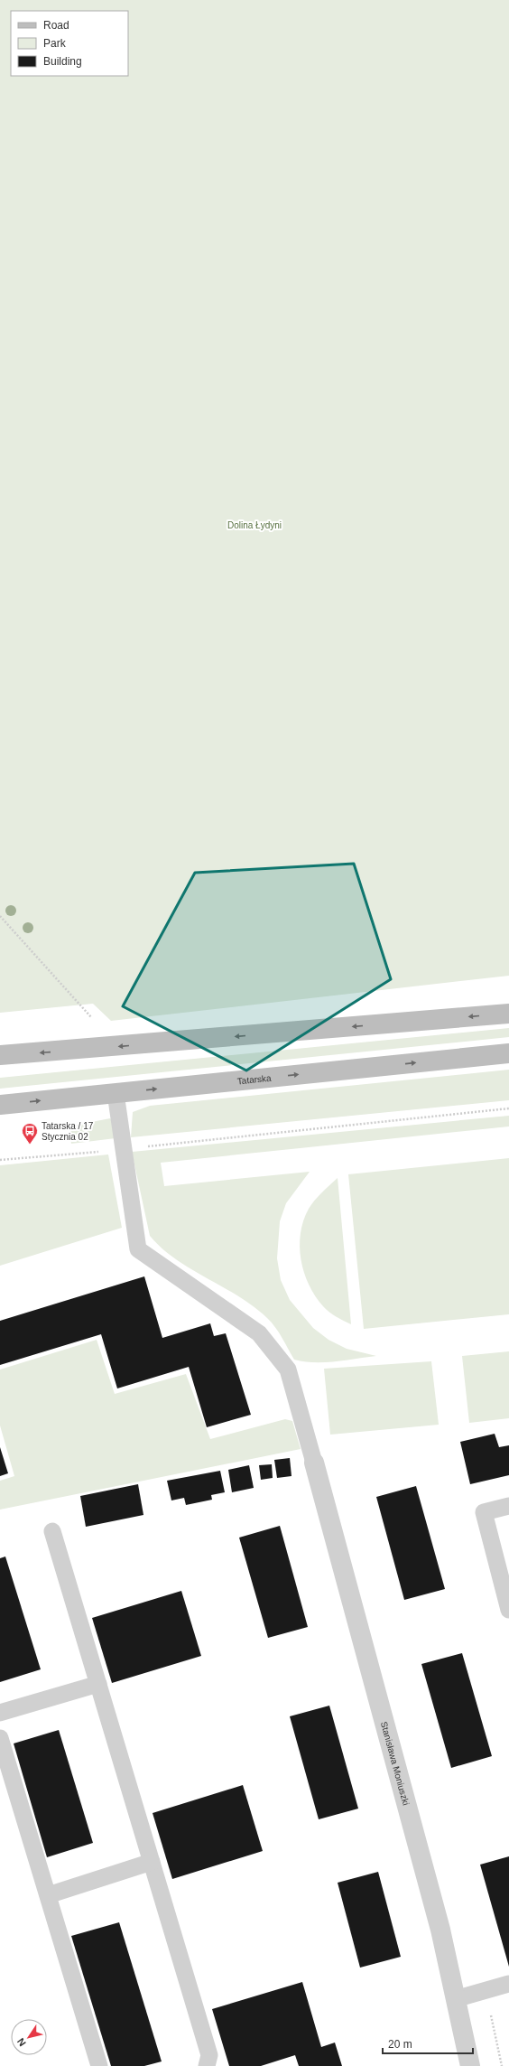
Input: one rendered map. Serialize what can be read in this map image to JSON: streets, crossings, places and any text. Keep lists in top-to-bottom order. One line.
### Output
{"streets":{"main road":["Tatarska"],"street":["Stanisława Moniuszki"]},"parks":["Dolina Łydyni"],"places":{"bus stop":["Tatarska / 17 Stycznia 02"]},"legend":["Road","Park","Building"],"scale_bar":"20 m","north":"bottom left"}
